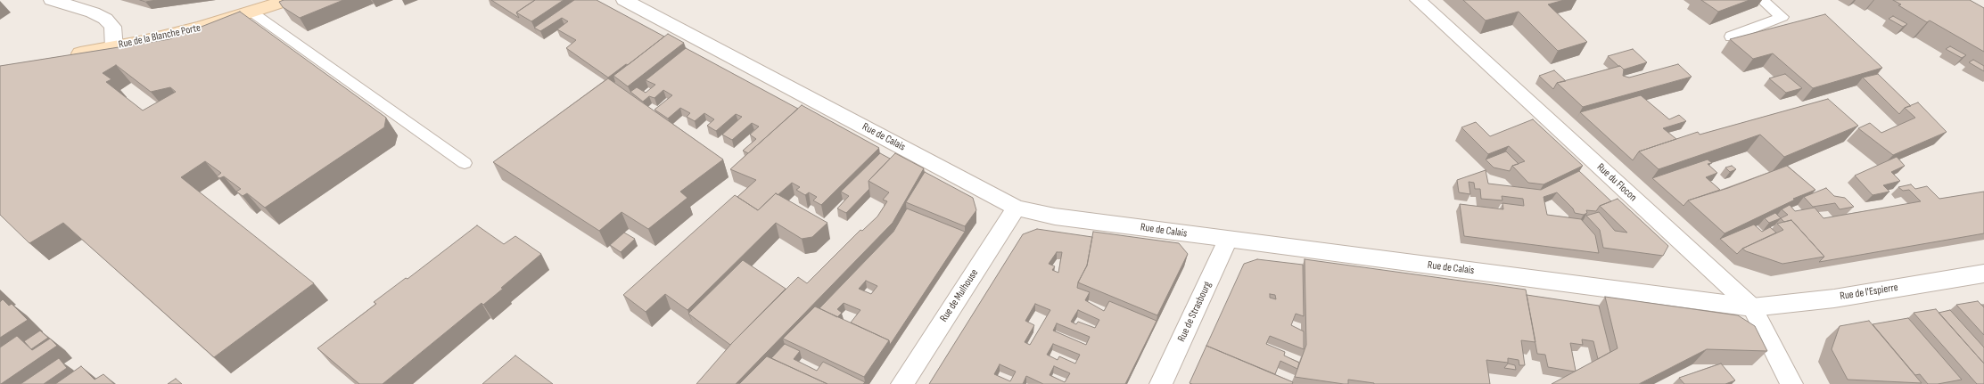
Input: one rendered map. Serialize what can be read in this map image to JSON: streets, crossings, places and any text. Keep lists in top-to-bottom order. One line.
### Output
{"streets":{"main road":["Rue de la Blanche Porte"],"street":["Rue de Calais","Rue du Flocon","Rue de l'Espierre","Rue de Mulhouse","Rue de Strasbourg"]},"crossings":[["Rue de Calais","Rue du Flocon"],["Rue de Calais","Rue de l'Espierre"],["Rue de Calais","Rue de Mulhouse"],["Rue de Calais","Rue de Strasbourg"],["Rue du Flocon","Rue de l'Espierre"]]}
